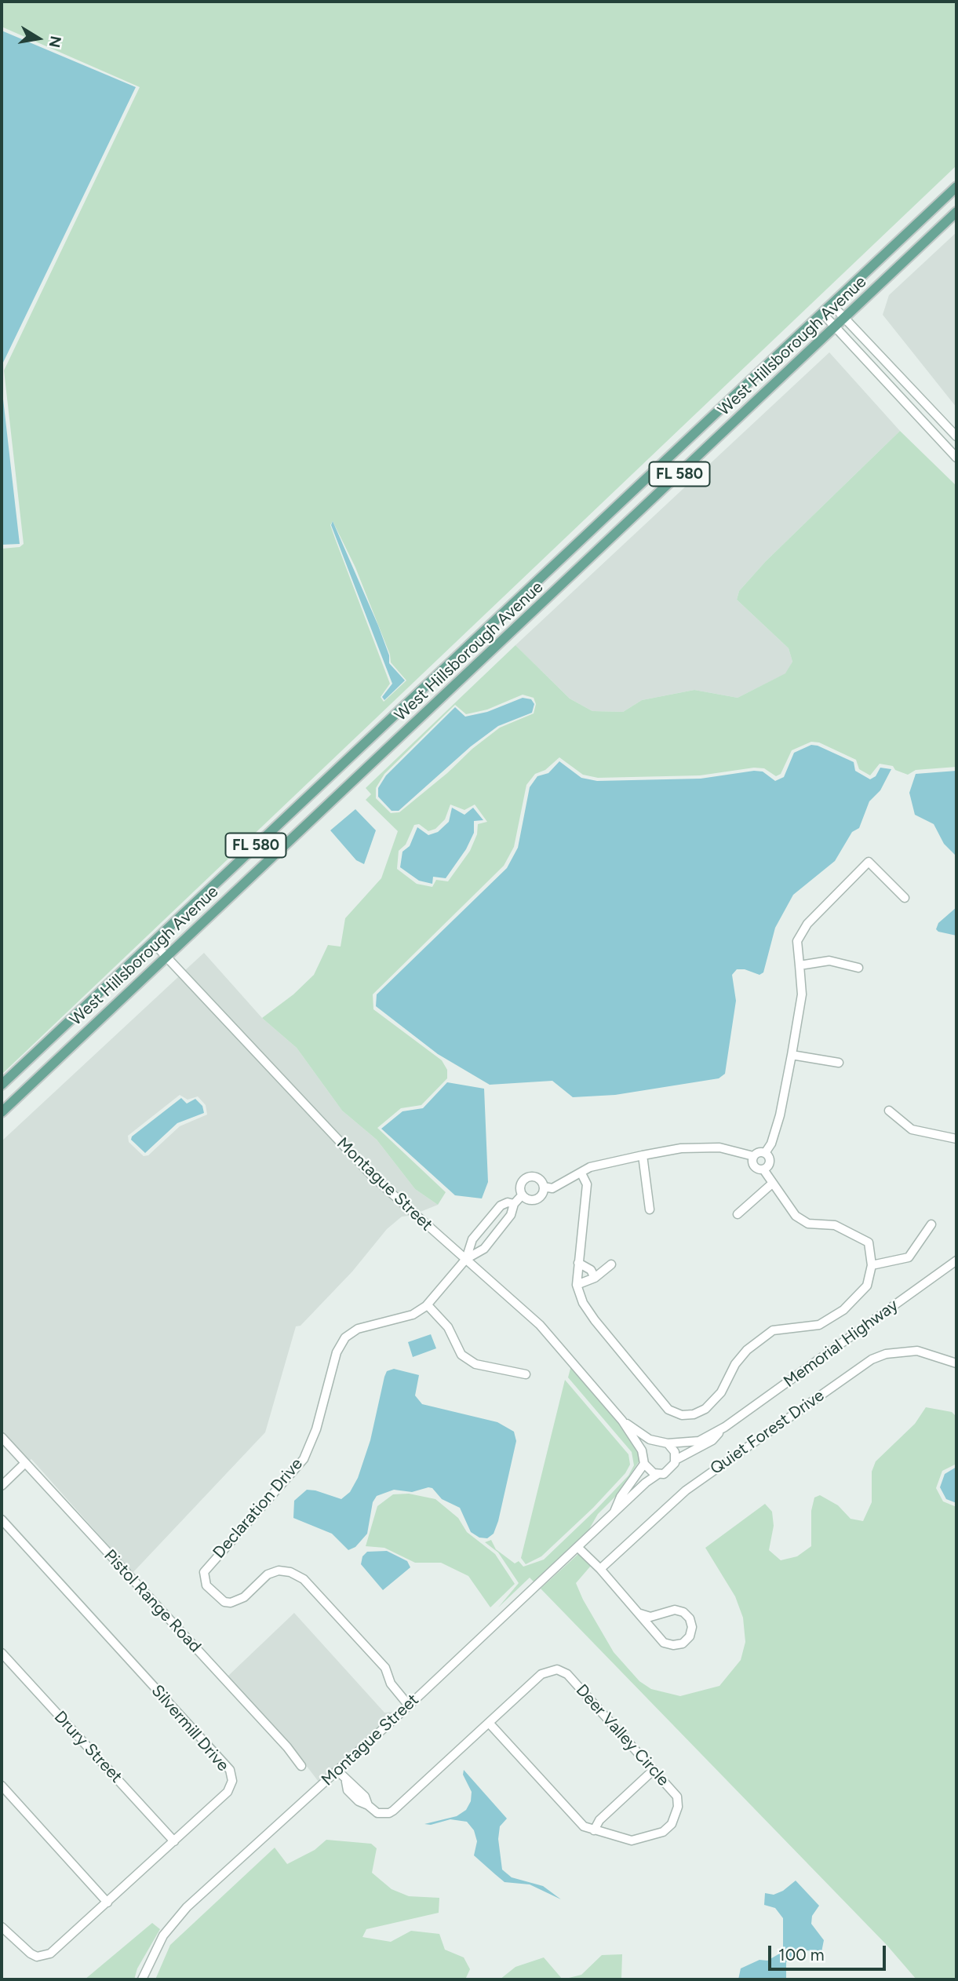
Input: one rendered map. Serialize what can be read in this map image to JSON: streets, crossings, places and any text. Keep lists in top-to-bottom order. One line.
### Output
{"streets":{"main road":["West Hillsborough Avenue","FL 580"],"street":["Montague Street","Memorial Highway","Quiet Forest Drive","Declaration Drive","Pistol Range Road","Silvermill Drive","Deer Valley Circle","Drury Street"]},"crossings":[["West Hillsborough Avenue","Montague Street"],["Montague Street","Memorial Highway"],["Montague Street","Declaration Drive"],["Montague Street","Deer Valley Circle"],["Silvermill Drive","Drury Street"]],"scale_bar":"100 m","north":"right"}
